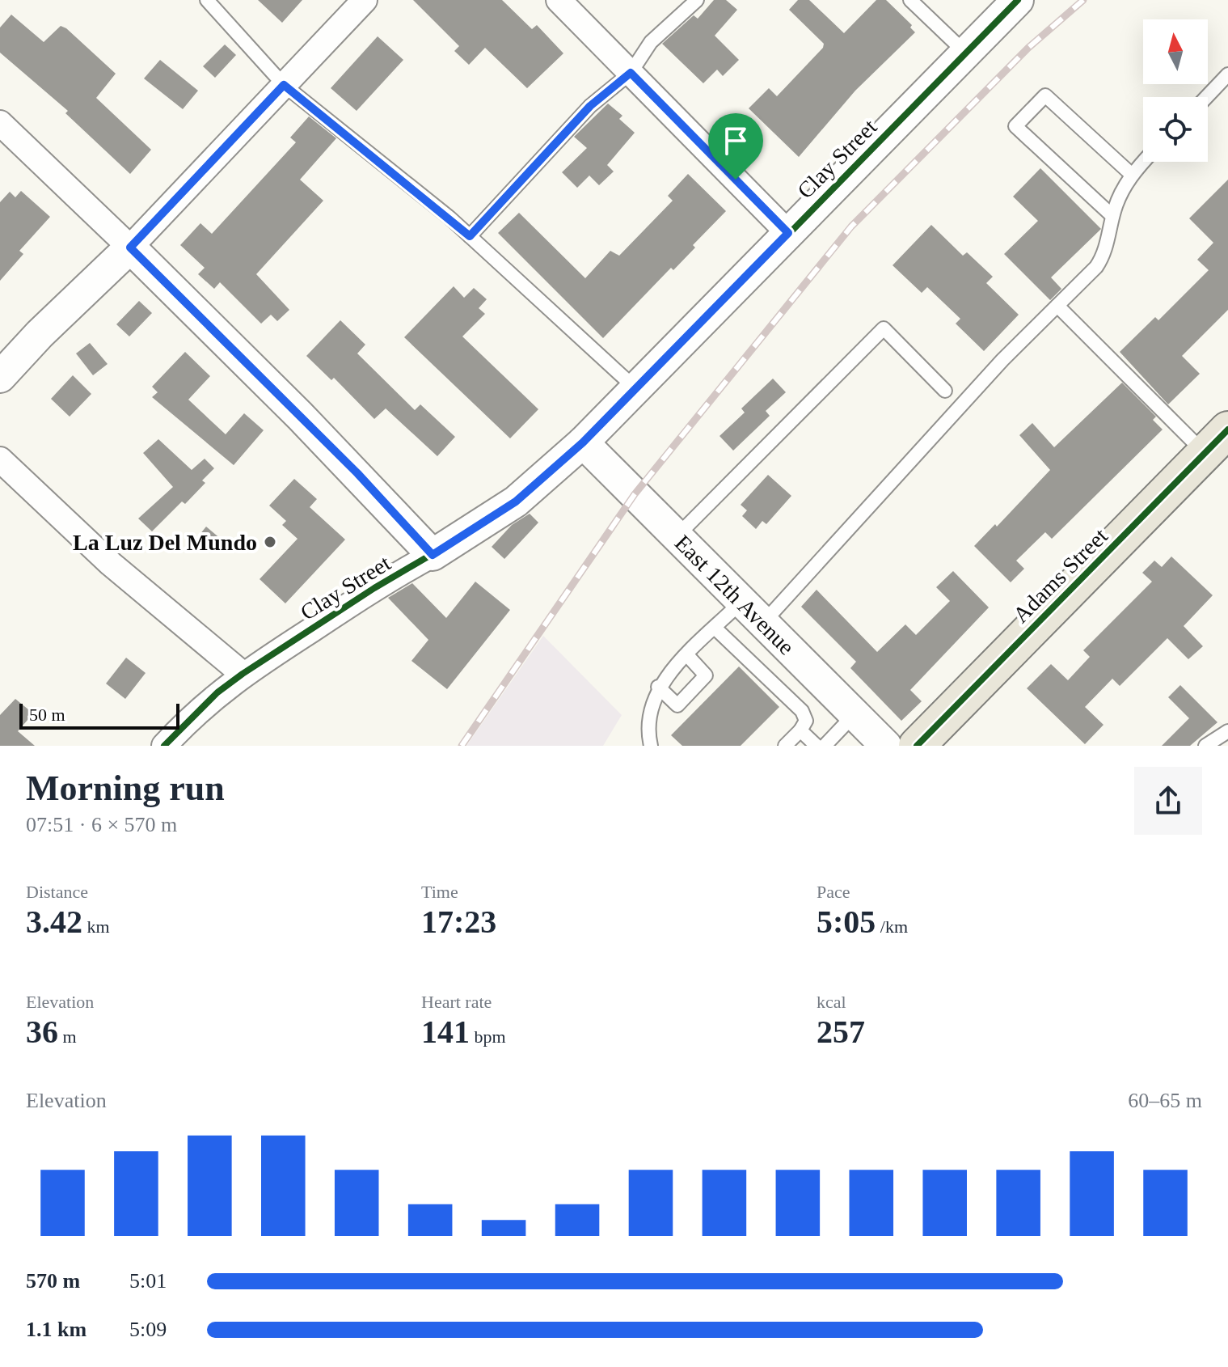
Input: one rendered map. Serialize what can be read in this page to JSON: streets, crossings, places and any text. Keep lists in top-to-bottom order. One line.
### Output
{"streets":{"main road":["Adams Street"],"street":["Clay Street","East 12th Avenue"]},"crossings":[["Clay Street","East 12th Avenue"]],"places":["La Luz Del Mundo"],"scale_bar":"50 m","north":"top","page":{"scale":"50 m","heading":["Morning run","07:51 · 6 × 570 m"],"stats":[["Distance","3.42 km"],["Time","17:23"],["Pace","5:05 /km"],["Elevation","36 m"],["Heart rate","141 bpm"],["kcal","257"]],"chart":["Elevation","60–65 m"],"list":[{"name":"570 m","note":"5:01"},{"name":"1.1 km","note":"5:09"}]}}
